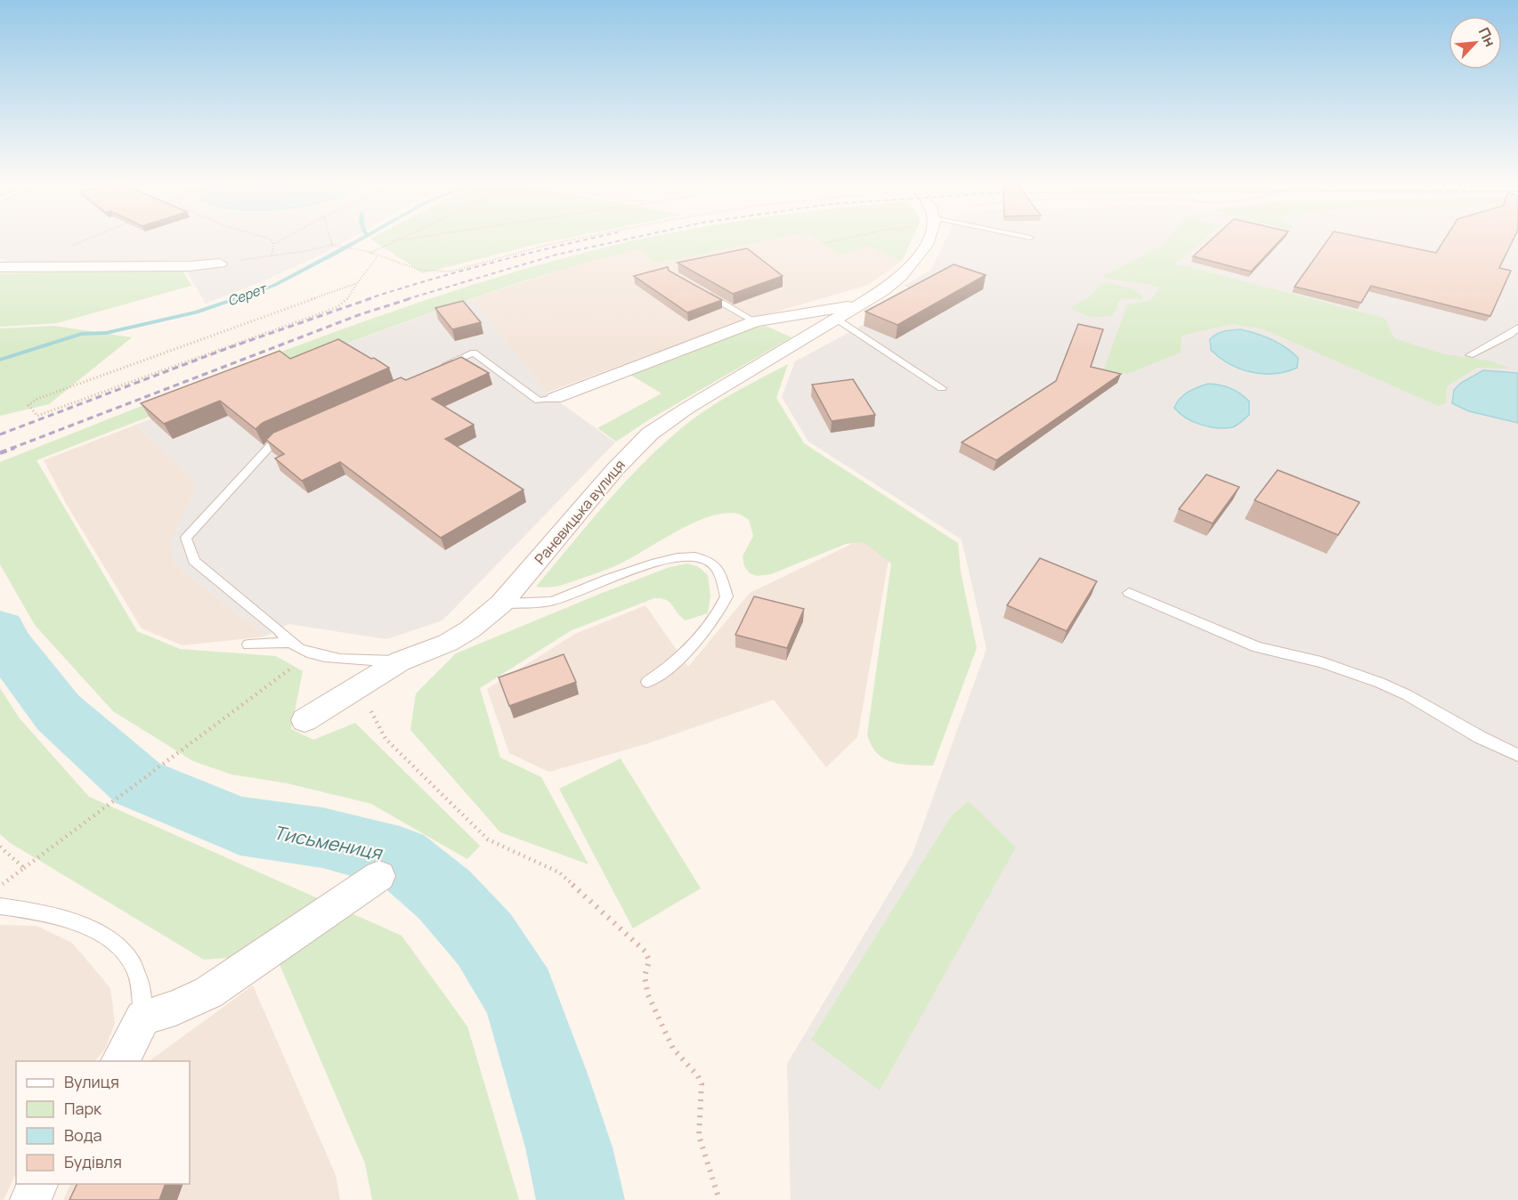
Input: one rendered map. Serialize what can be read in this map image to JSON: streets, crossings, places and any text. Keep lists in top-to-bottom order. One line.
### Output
{"streets":{"street":["Раневицька вулиця"]},"water":["Серет","Тисьмениця"],"legend":["Вулиця","Парк","Вода","Будівля"],"north":"top right"}
